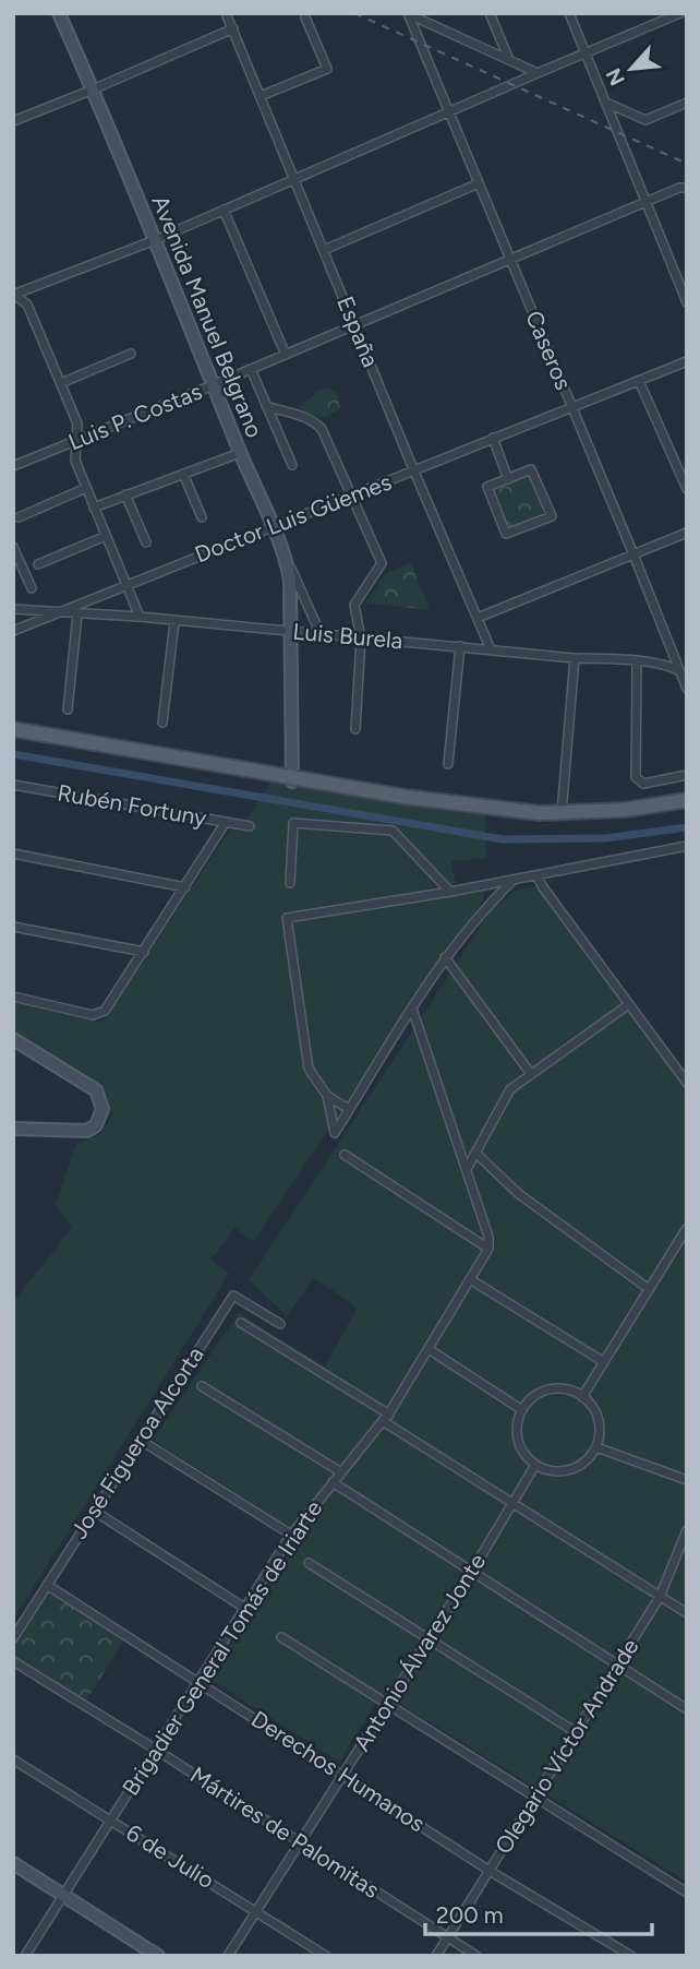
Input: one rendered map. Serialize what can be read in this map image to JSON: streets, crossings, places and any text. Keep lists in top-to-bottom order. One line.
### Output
{"streets":{"main road":["Avenida Manuel Belgrano"],"street":["España","Caseros","Luis P. Costas","Doctor Luis Güemes","Luis Burela","Rubén Fortuny","José Figueroa Alcorta","Brigadier General Tomás de Iriarte","Antonio Álvarez Jonte","Olegario Víctor Andrade","Derechos Humanos","Mártires de Palomitas","6 de Julio"]},"crossings":[["Avenida Manuel Belgrano","Luis P. Costas"],["Avenida Manuel Belgrano","Doctor Luis Güemes"],["Avenida Manuel Belgrano","Luis Burela"],["España","Luis P. Costas"],["España","Doctor Luis Güemes"],["España","Luis Burela"],["Caseros","Luis P. Costas"],["Caseros","Doctor Luis Güemes"],["Caseros","Luis Burela"],["Doctor Luis Güemes","Luis Burela"],["José Figueroa Alcorta","Derechos Humanos"],["Brigadier General Tomás de Iriarte","Derechos Humanos"],["Brigadier General Tomás de Iriarte","Mártires de Palomitas"],["Brigadier General Tomás de Iriarte","6 de Julio"],["Antonio Álvarez Jonte","Derechos Humanos"],["Antonio Álvarez Jonte","Mártires de Palomitas"],["Antonio Álvarez Jonte","6 de Julio"],["Olegario Víctor Andrade","Derechos Humanos"],["Olegario Víctor Andrade","Mártires de Palomitas"]],"scale_bar":"200 m","north":"bottom left"}
